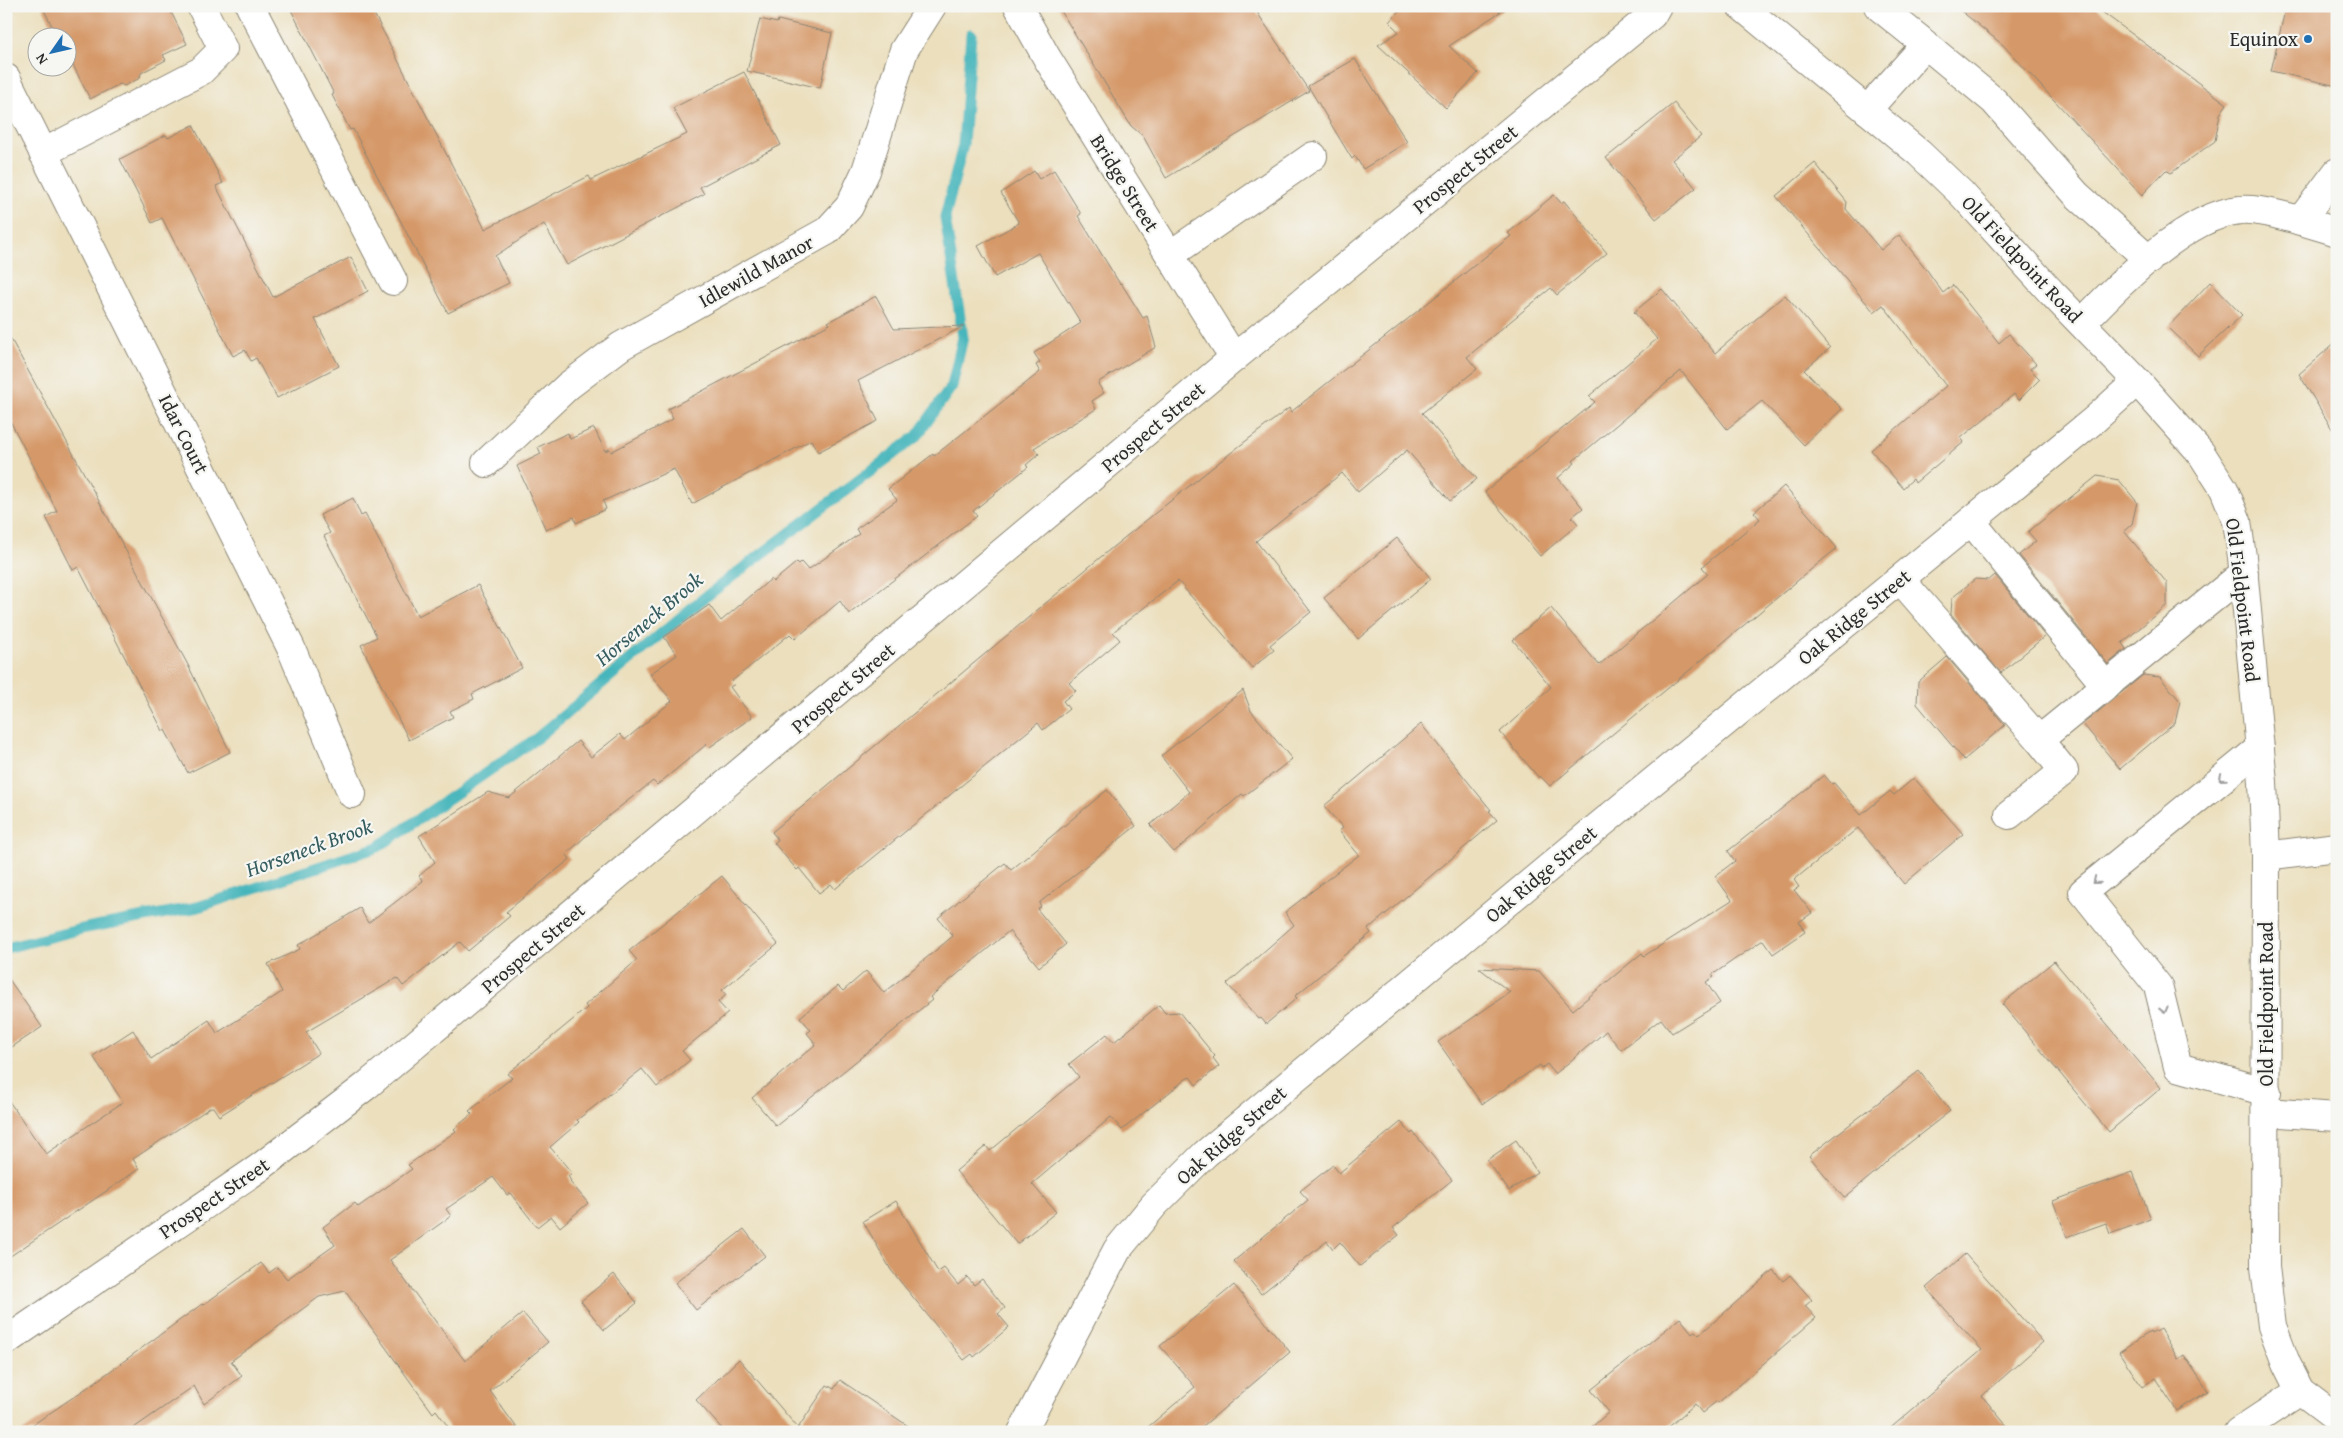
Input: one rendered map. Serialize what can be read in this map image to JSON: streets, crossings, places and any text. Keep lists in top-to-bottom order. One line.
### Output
{"streets":{"street":["Prospect Street","Bridge Street","Old Fieldpoint Road","Idlewild Manor","Idar Court","Oak Ridge Street"]},"crossings":[["Prospect Street","Bridge Street"],["Old Fieldpoint Road","Oak Ridge Street"]],"water":["Horseneck Brook"],"places":["Equinox"],"north":"bottom left"}
